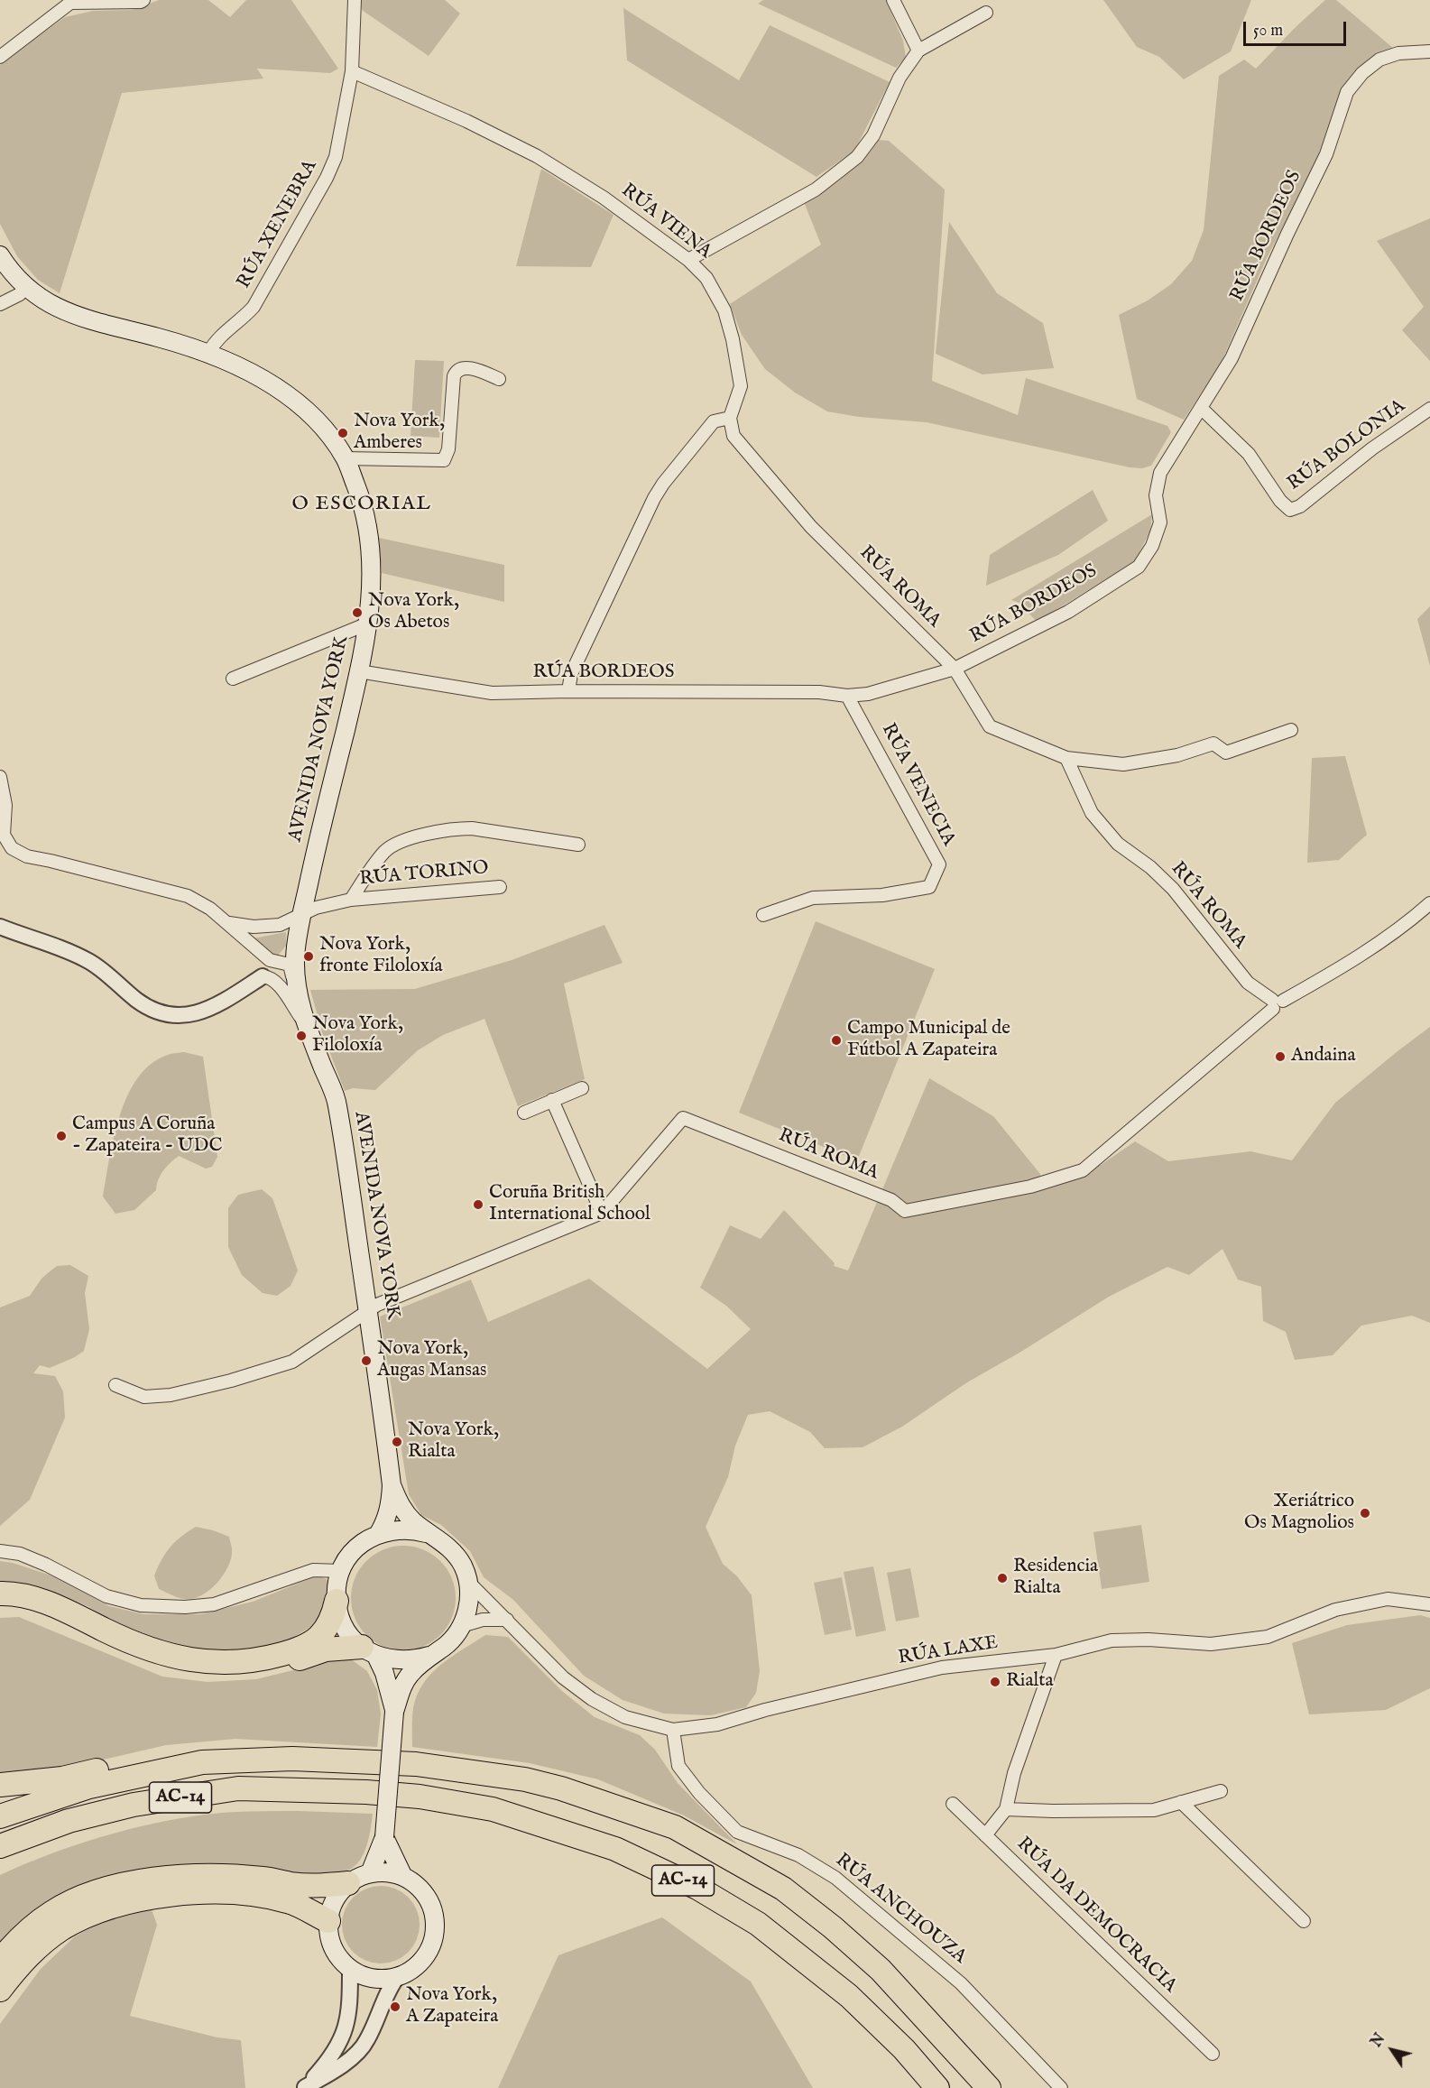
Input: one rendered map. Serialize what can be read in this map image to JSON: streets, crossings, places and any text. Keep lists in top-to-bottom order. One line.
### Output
{"streets":{"highway":["AC-14"],"main road":["AVENIDA NOVA YORK"],"street":["RÚA VIENA","RÚA XENEBRA","RÚA BORDEOS","RÚA BOLONIA","RÚA ROMA","RÚA VENECIA","RÚA TORINO","RÚA LAXE","RÚA ANCHOUZA","RÚA DA DEMOCRACIA"]},"crossings":[["RÚA VIENA","RÚA XENEBRA"],["RÚA VIENA","RÚA ROMA"],["RÚA XENEBRA","AVENIDA NOVA YORK"],["RÚA BORDEOS","RÚA BOLONIA"],["RÚA BORDEOS","RÚA ROMA"],["RÚA BORDEOS","AVENIDA NOVA YORK"],["RÚA BORDEOS","RÚA VENECIA"],["RÚA ROMA","AVENIDA NOVA YORK"],["AVENIDA NOVA YORK","RÚA TORINO"],["RÚA LAXE","RÚA ANCHOUZA"]],"districts":["O ESCORIAL"],"places":["Nova York, Amberes","Nova York, Os Abetos","Nova York, fronte Filoloxía","Nova York, Filoloxía","Campo Municipal de Fútbol A Zapateira","Andaina","Campus A Coruña - Zapateira - UDC","Coruña British International School","Nova York, Augas Mansas","Nova York, Rialta","Xeriátrico Os Magnolios","Residencia Rialta","Rialta","Nova York, A Zapateira"],"scale_bar":"50 m","north":"top left"}
